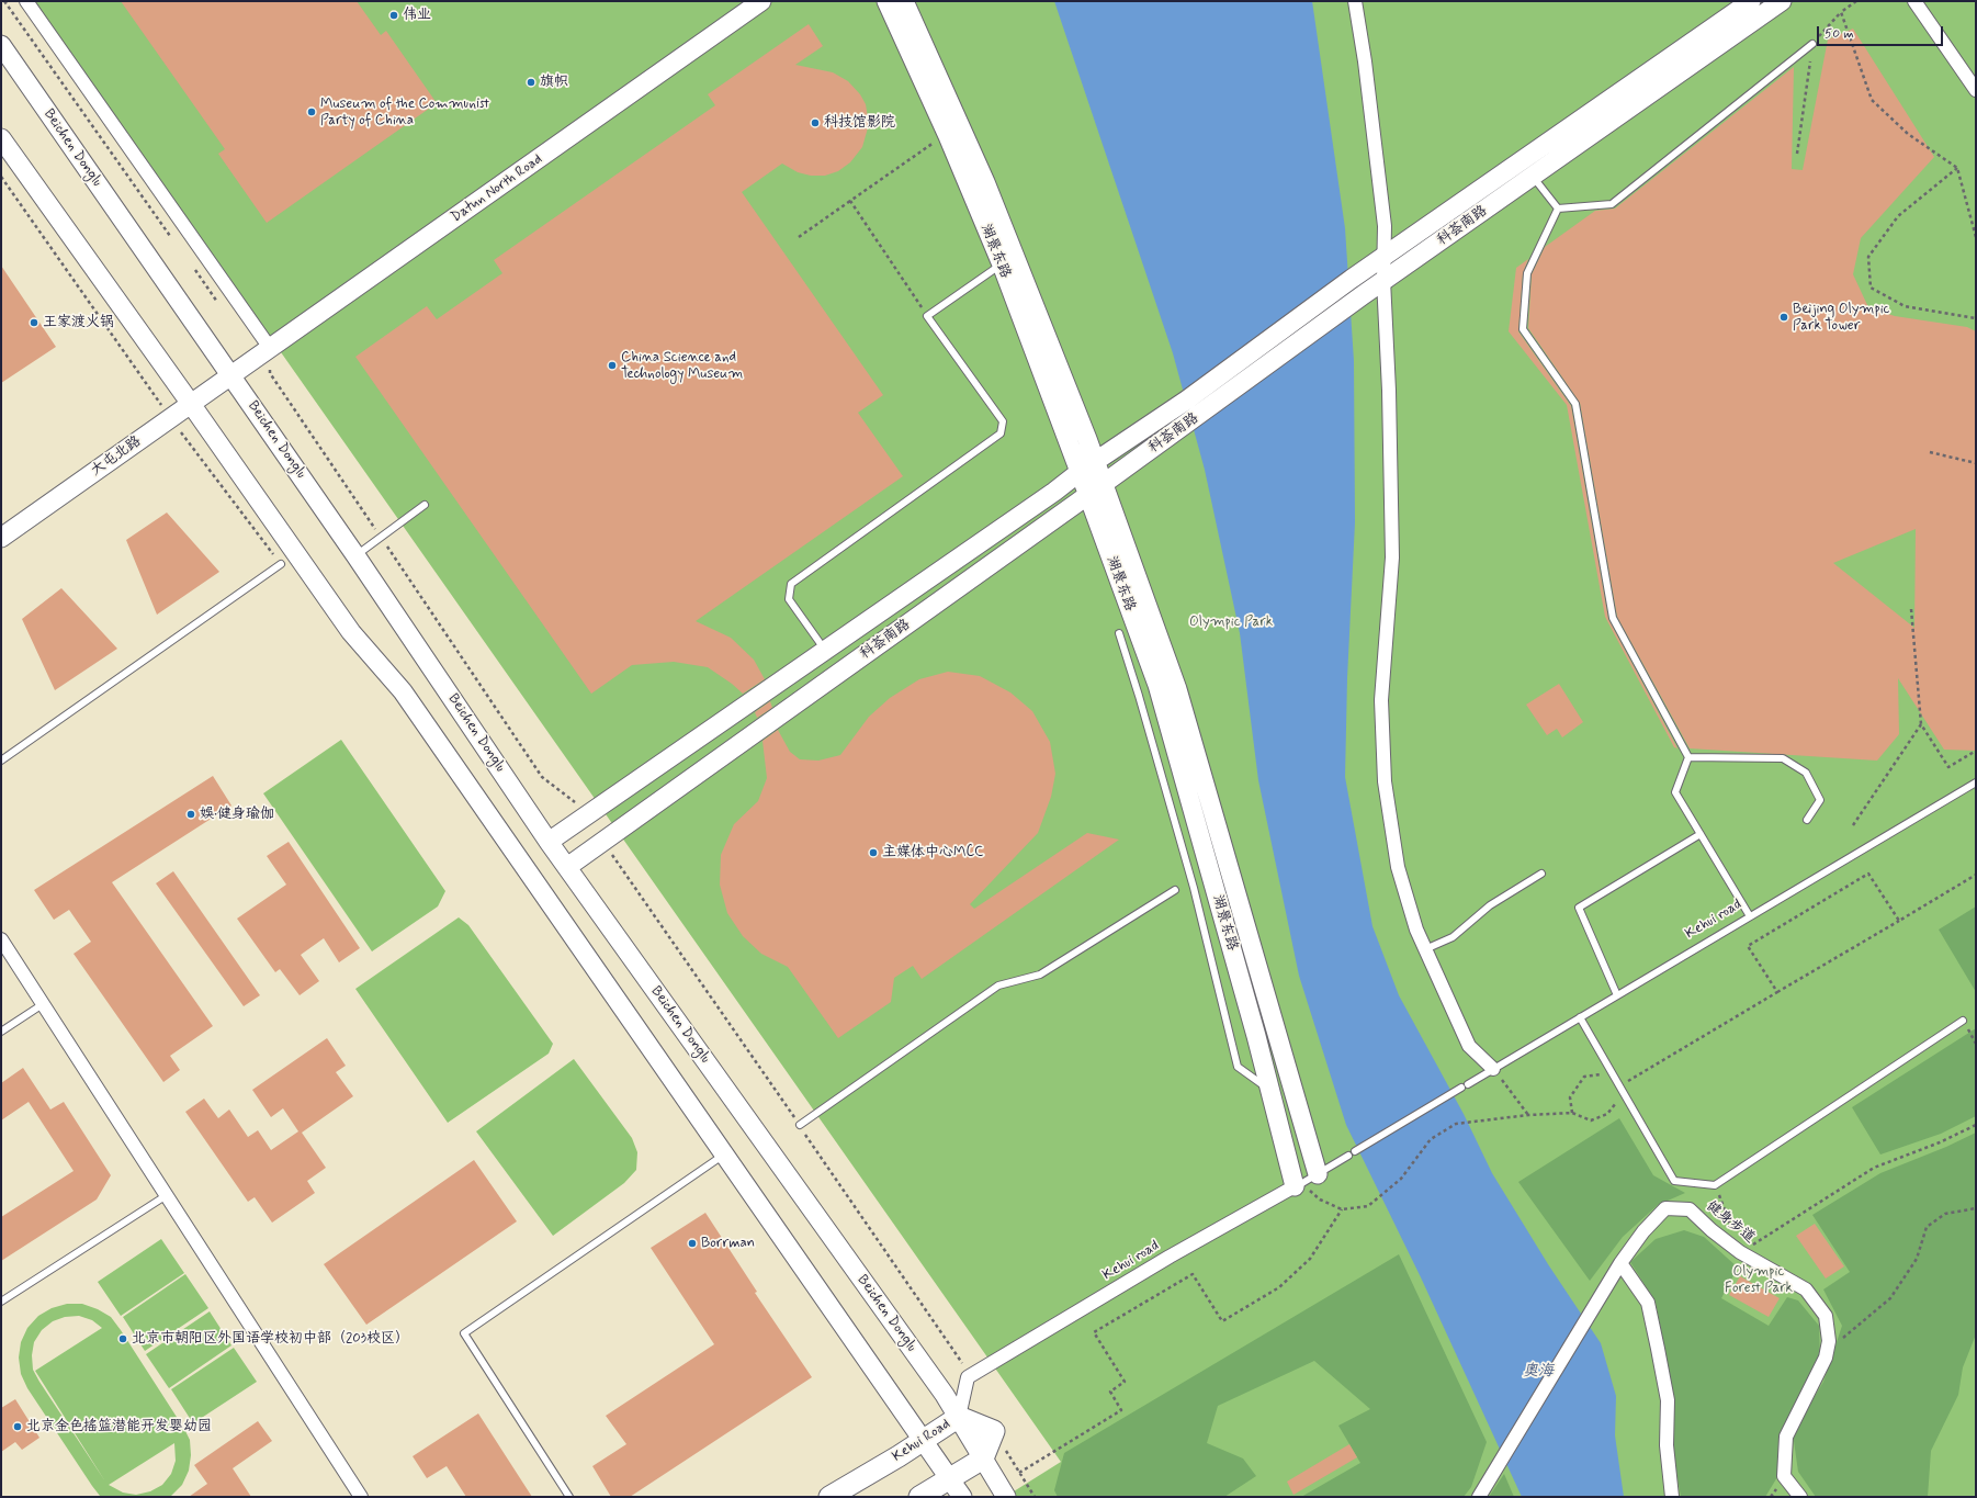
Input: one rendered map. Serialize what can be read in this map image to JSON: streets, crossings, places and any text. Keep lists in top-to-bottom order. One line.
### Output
{"streets":{"main road":["Kehui Road"],"street":["Beichen Donglu","Datun North Road","科荟南路","湖景东路","大屯北路","Kehui road","健身步道"]},"crossings":[["Beichen Donglu","Datun North Road"],["Beichen Donglu","科荟南路"],["Beichen Donglu","大屯北路"],["Beichen Donglu","Kehui road"],["Beichen Donglu","Kehui Road"],["Datun North Road","大屯北路"],["科荟南路","湖景东路"],["湖景东路","Kehui road"],["Kehui road","Kehui Road"]],"water":["奥海"],"parks":["Olympic Park","Olympic Forest Park"],"places":["伟业","旗帜","Museum of the Communist Party of China","科技馆影院","Beijing Olympic Park Tower","王家渡火锅","China Science and Technology Museum","娱·健身瑜伽","主媒体中心MCC","Borrman","北京市朝阳区外国语学校初中部（203校区）","北京金色摇篮潜能开发婴幼园"],"scale_bar":"50 m"}
